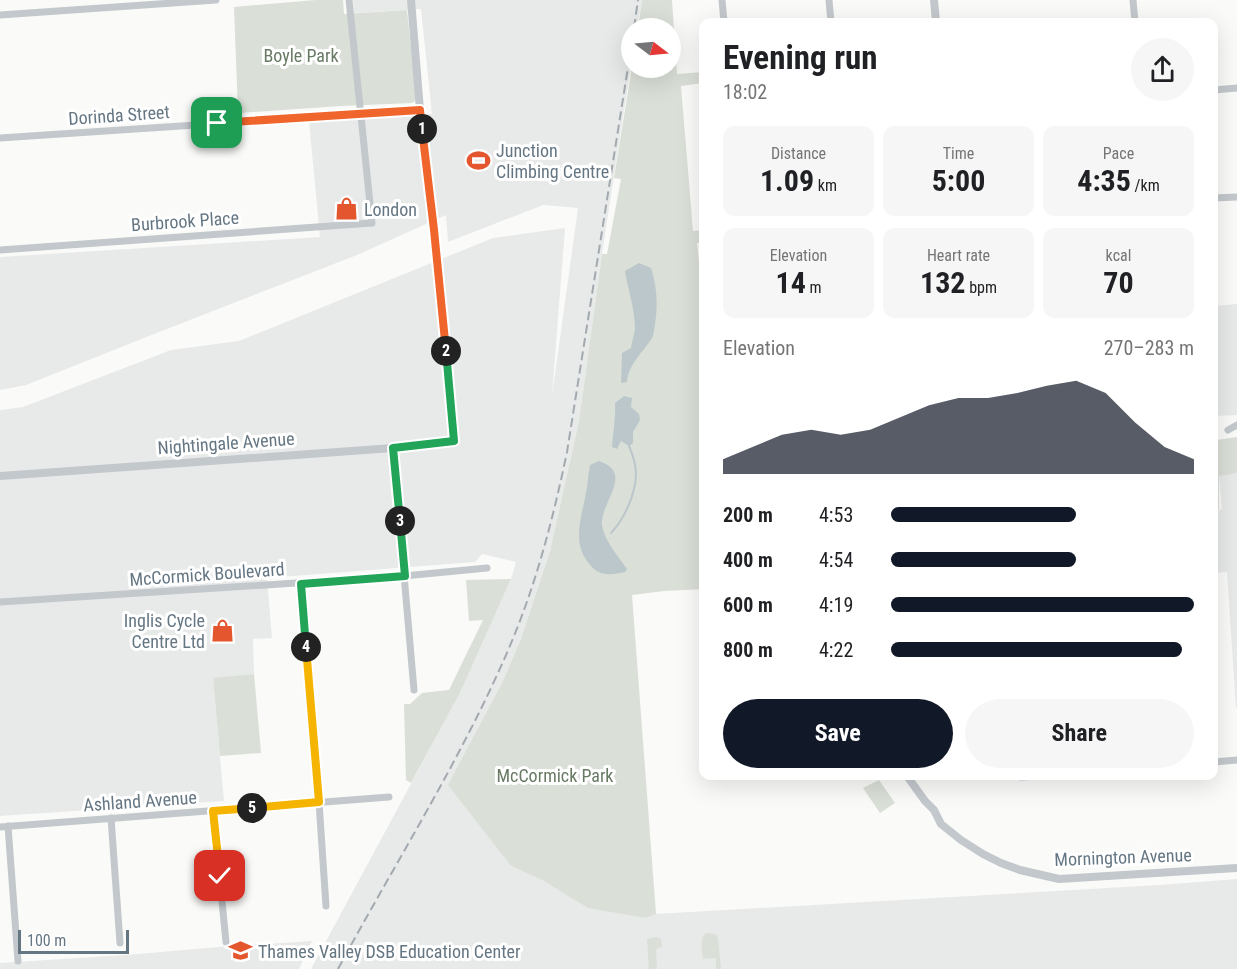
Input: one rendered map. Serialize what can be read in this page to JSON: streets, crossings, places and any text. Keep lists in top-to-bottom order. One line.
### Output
{"streets":{"street":["Dorinda Street","Burbrook Place","Nightingale Avenue","McCormick Boulevard","Ashland Avenue","Mornington Avenue"]},"crossings":[["Dorinda Street","Burbrook Place"],["Dorinda Street","Nightingale Avenue"]],"parks":["Boyle Park","McCormick Park"],"places":{"sports":["Junction Climbing Centre"],"shop":["London","Inglis Cycle Centre Ltd"],"school or university":["Thames Valley DSB Education Center"]},"scale_bar":"100 m","north":"right","page":{"heading":["Evening run","18:02"],"pins":["1","2","3","4","5"],"stats":[["Distance","1.09 km"],["Time","5:00"],["Pace","4:35 /km"],["Elevation","14 m"],["Heart rate","132 bpm"],["kcal","70"]],"chart":["Elevation","270–283 m"],"list":[{"name":"200 m","note":"4:53"},{"name":"400 m","note":"4:54"},{"name":"600 m","note":"4:19"},{"name":"800 m","note":"4:22"}],"buttons":["Save","Share"],"scale":"100 m"}}
